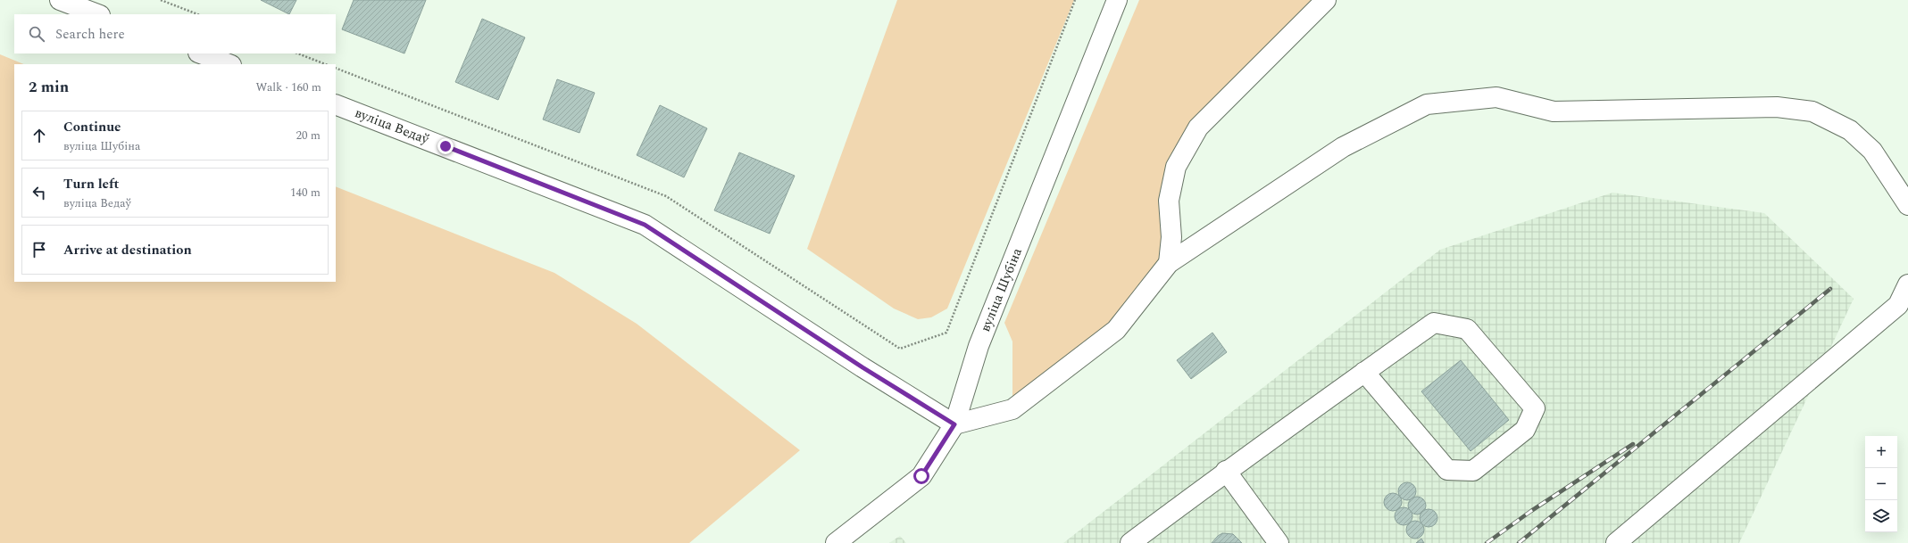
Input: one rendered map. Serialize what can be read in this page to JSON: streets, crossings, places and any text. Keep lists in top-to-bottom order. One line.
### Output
{"streets":{"street":["вуліца Ведаў","вуліца Шубіна"]},"crossings":[["вуліца Ведаў","вуліца Шубіна"]],"page":{"search":"Search here","heading":["2 min","Walk · 160 m"],"list":[["Continue","вуліца Шубіна","20 m"],["Turn left","вуліца Ведаў","140 m"],"Arrive at destination"],"map_buttons":["+","−"]}}
